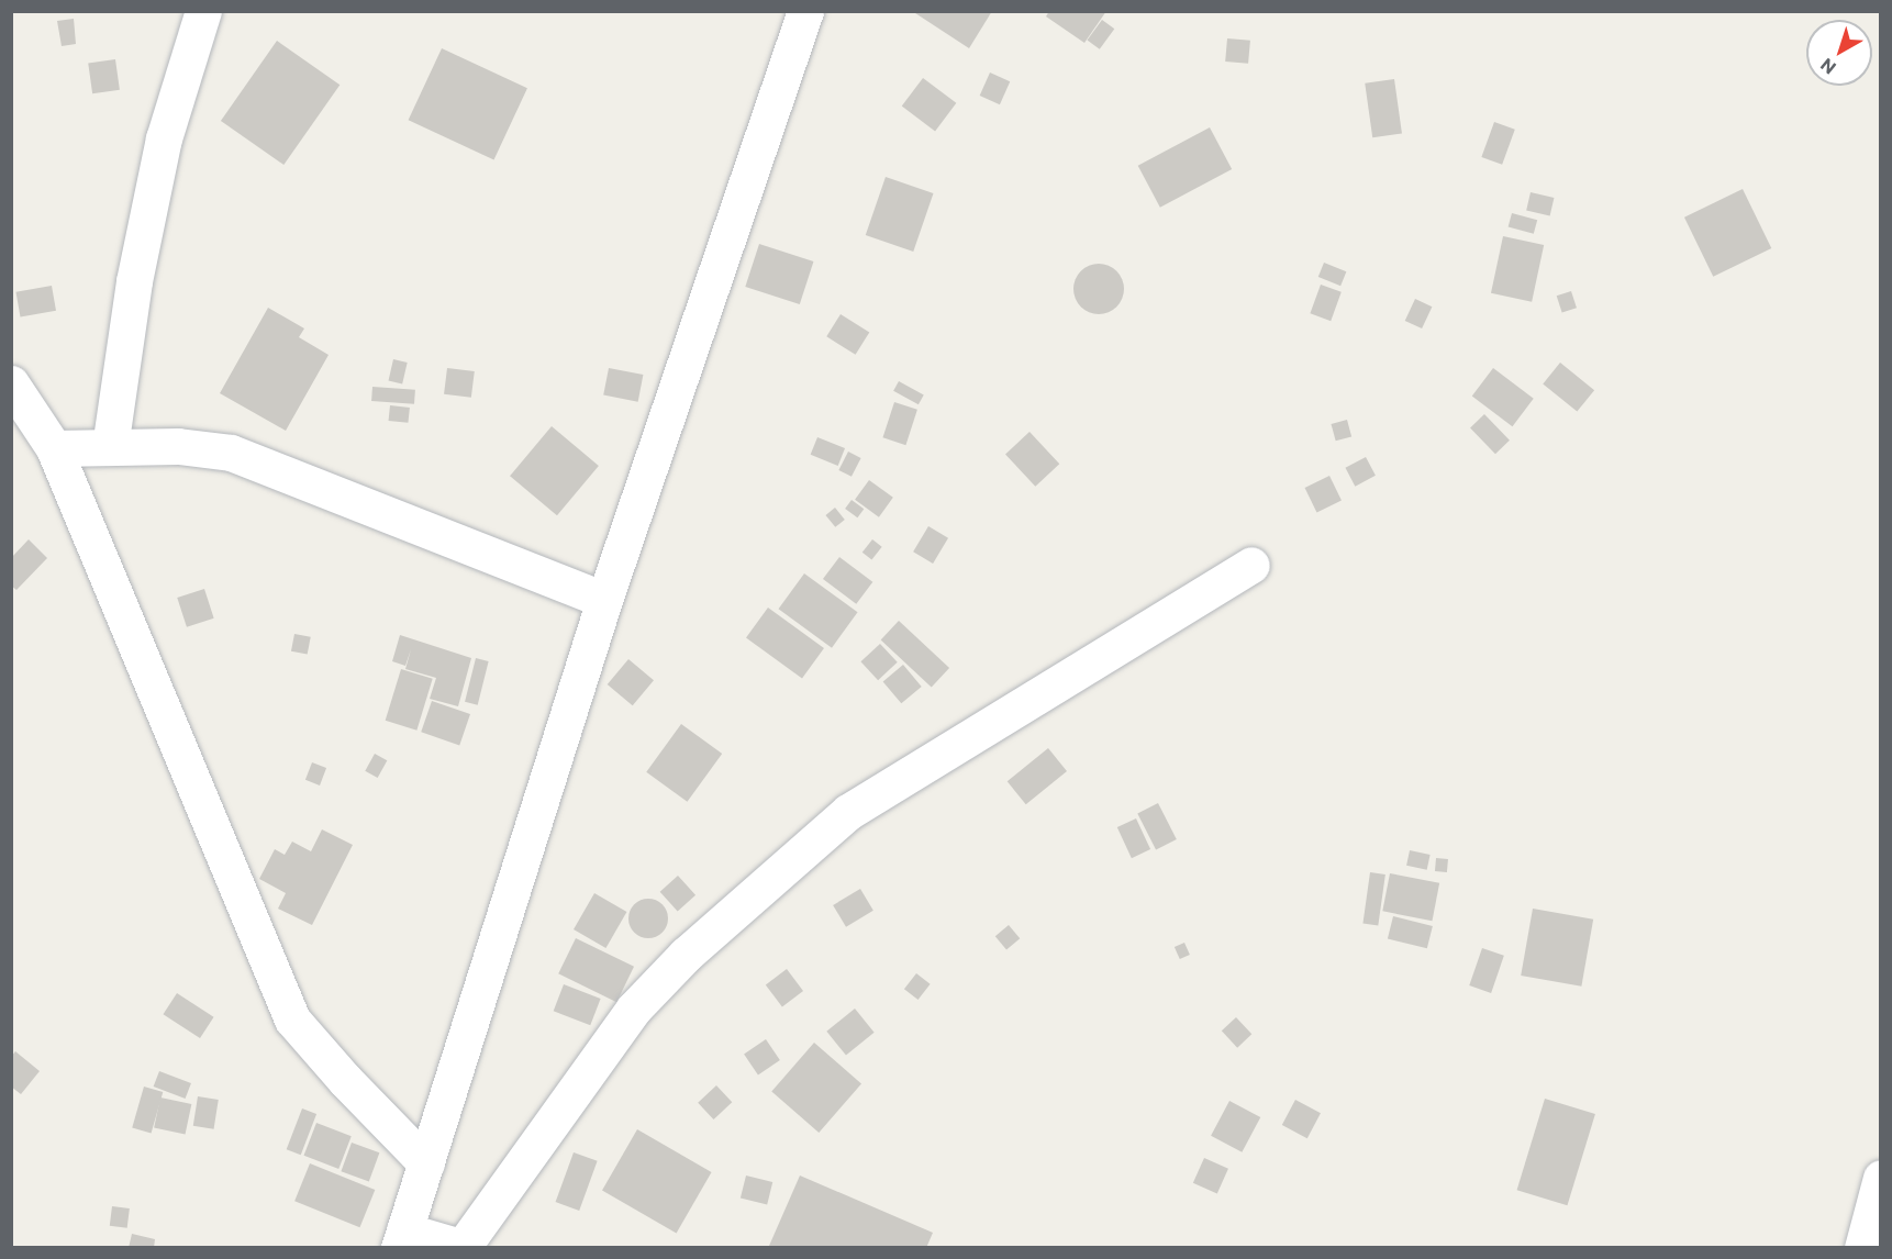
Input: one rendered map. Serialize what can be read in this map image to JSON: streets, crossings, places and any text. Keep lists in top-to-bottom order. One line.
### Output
{"north":"bottom left"}
